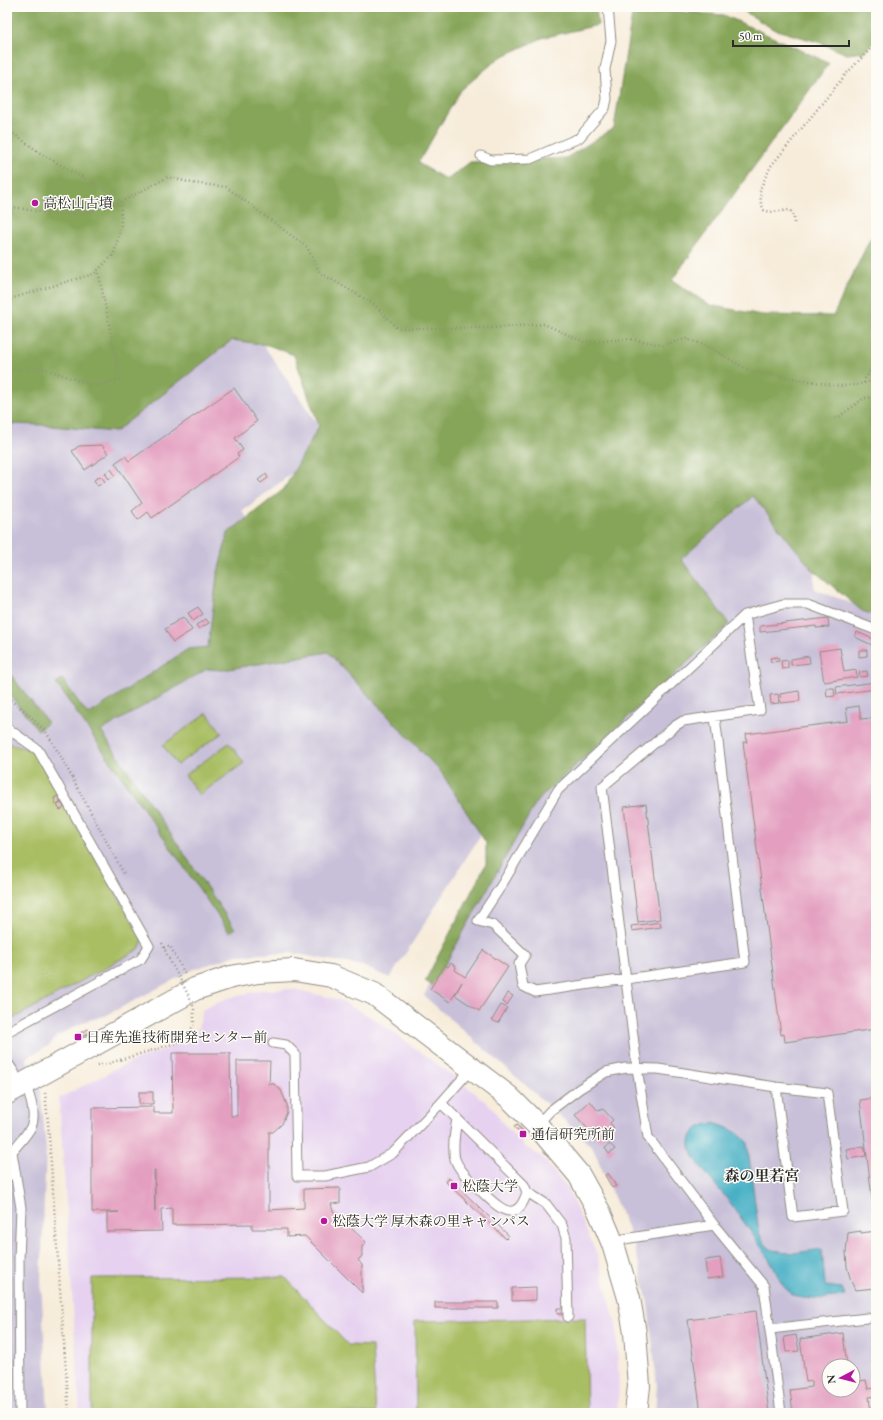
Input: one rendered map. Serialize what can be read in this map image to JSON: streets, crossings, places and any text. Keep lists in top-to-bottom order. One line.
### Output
{"districts":["森の里若宮"],"places":{"other":["高松山古墳","松蔭大学 厚木森の里キャンパス"],"transit":["日産先進技術開発センター前","通信研究所前","松蔭大学"]},"scale_bar":"50 m","north":"left"}
